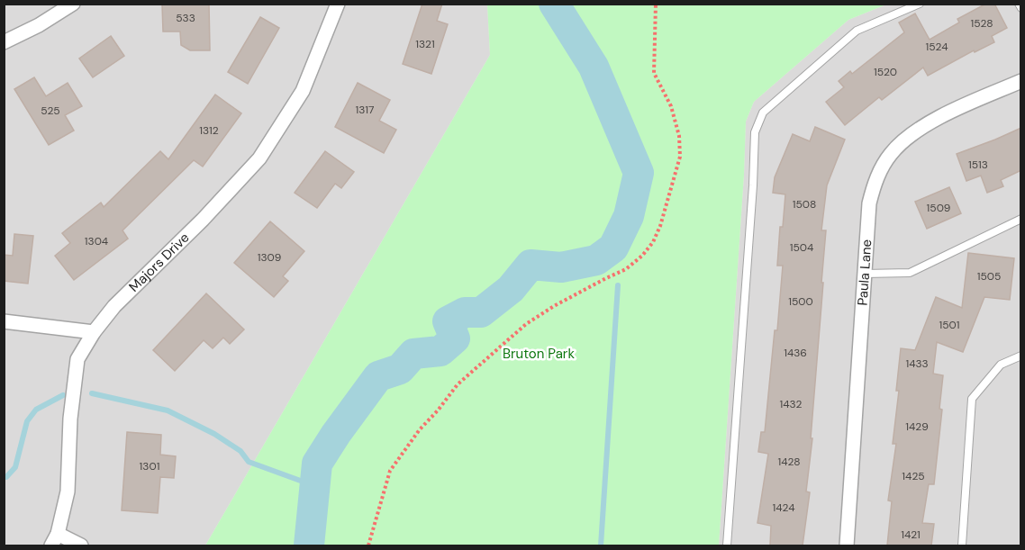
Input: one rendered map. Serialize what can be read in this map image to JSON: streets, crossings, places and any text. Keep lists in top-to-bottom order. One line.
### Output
{"streets":{"street":["Majors Drive","Paula Lane"]},"parks":["Bruton Park"],"house_numbers":["533","1528","1321","1524","1520","1317","525","1312","1513","1508","1509","1304","1504","1309","1505","1500","1501","1436","1433","1432","1429","1428","1301","1425","1424","1421"]}
